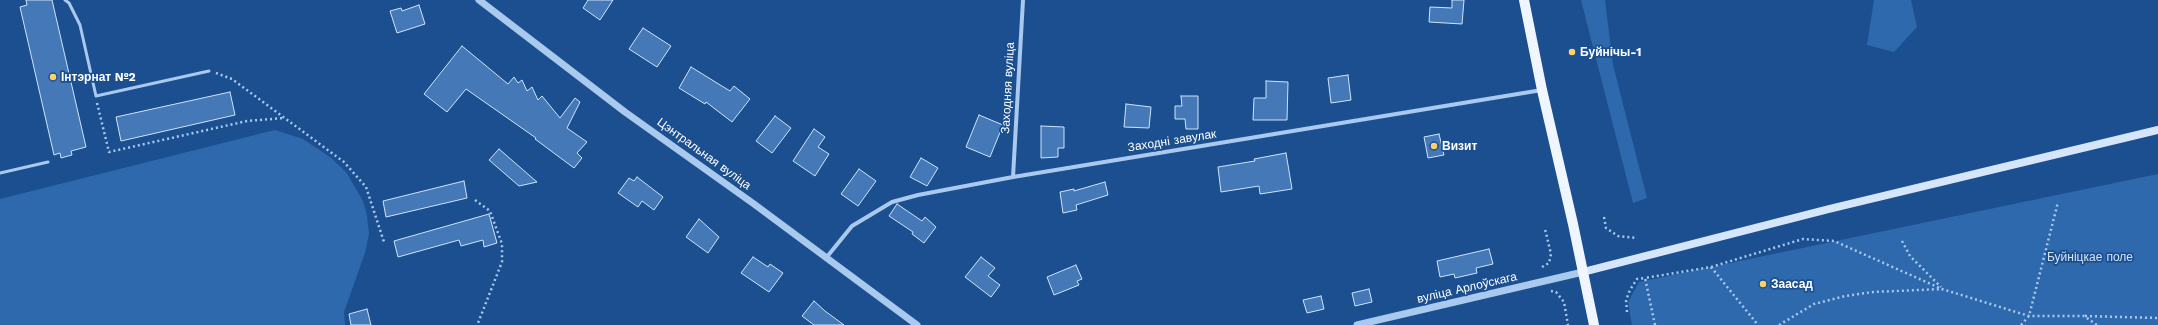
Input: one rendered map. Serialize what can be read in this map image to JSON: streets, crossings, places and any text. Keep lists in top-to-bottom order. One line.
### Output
{"streets":{"street":["Заходняя вуліца","Заходні завулак","Цэнтральная вуліца","вуліца Арлоўскага"]},"crossings":[["Заходняя вуліца","Заходні завулак"],["Заходні завулак","Цэнтральная вуліца"]],"parks":["Буйніцкае поле"],"places":["Буйнічы-1","Інтэрнат №2","Визит","Заасад"]}
